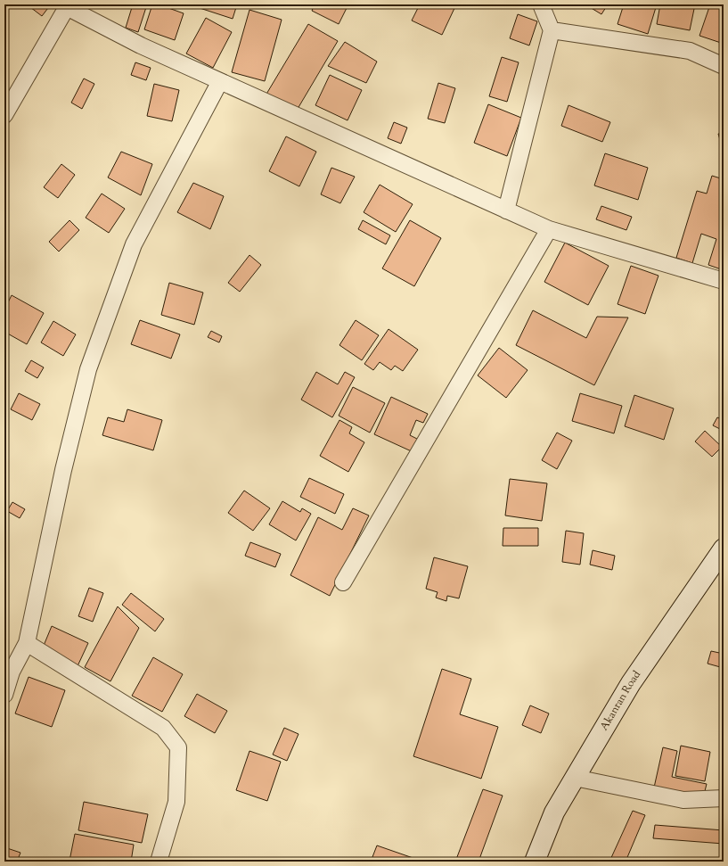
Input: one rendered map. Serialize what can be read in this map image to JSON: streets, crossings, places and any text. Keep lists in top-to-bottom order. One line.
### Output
{"streets":{"main road":["Akanran Road"]}}
